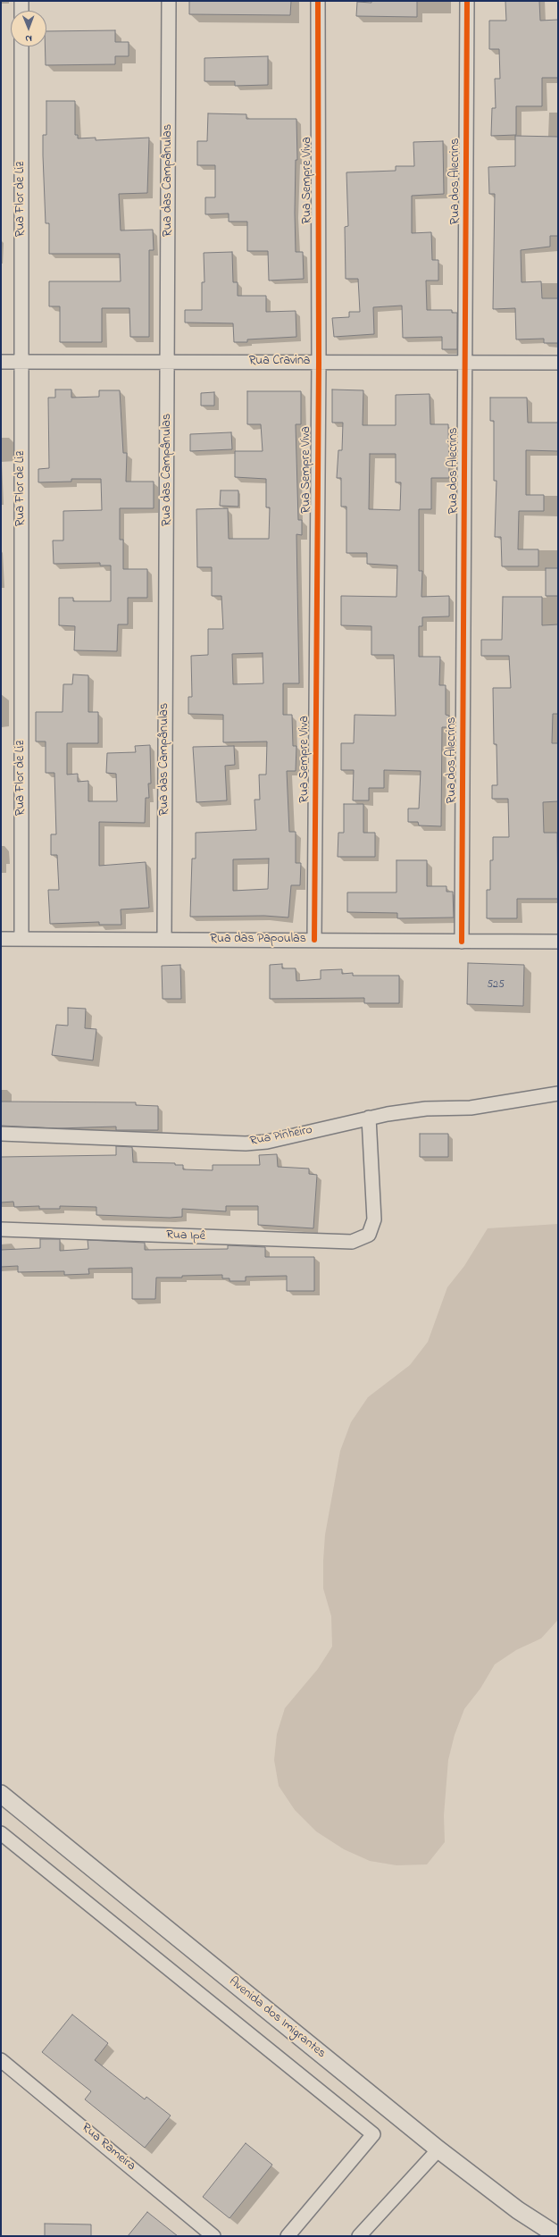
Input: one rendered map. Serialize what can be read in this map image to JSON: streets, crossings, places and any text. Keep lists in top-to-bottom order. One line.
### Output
{"streets":{"street":["Rua das Campânulas","Rua Sempre Viva","Rua dos Alecrins","Rua Flor de Liz","Rua Cravina","Rua das Papoulas","Rua Pinheiro","Rua Ipê","Avenida dos Imigrantes","Rua Rameira"]},"crossings":[["Rua das Campânulas","Rua Cravina"],["Rua das Campânulas","Rua das Papoulas"],["Rua Sempre Viva","Rua Cravina"],["Rua Sempre Viva","Rua das Papoulas"],["Rua dos Alecrins","Rua Cravina"],["Rua dos Alecrins","Rua das Papoulas"],["Rua Flor de Liz","Rua Cravina"],["Rua Flor de Liz","Rua das Papoulas"],["Rua Pinheiro","Rua Ipê"]],"house_numbers":["525"],"north":"bottom"}
